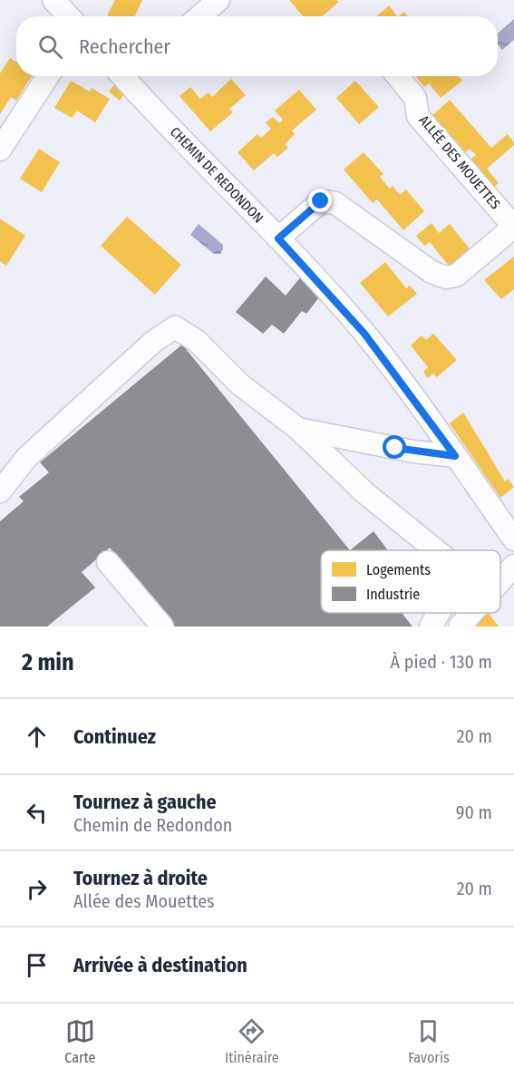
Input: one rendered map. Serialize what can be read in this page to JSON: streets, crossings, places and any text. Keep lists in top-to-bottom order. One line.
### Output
{"streets":{"street":["ALLÉE DES MOUETTES","CHEMIN DE REDONDON"]},"crossings":[["ALLÉE DES MOUETTES","CHEMIN DE REDONDON"]],"legend":["Logements","Industrie"],"page":{"search":"Rechercher","heading":["2 min","À pied · 130 m"],"list":[["Continuez","20 m"],["Tournez à gauche","Chemin de Redondon","90 m"],["Tournez à droite","Allée des Mouettes","20 m"],"Arrivée à destination"],"nav":["Carte","Itinéraire","Favoris"]}}
